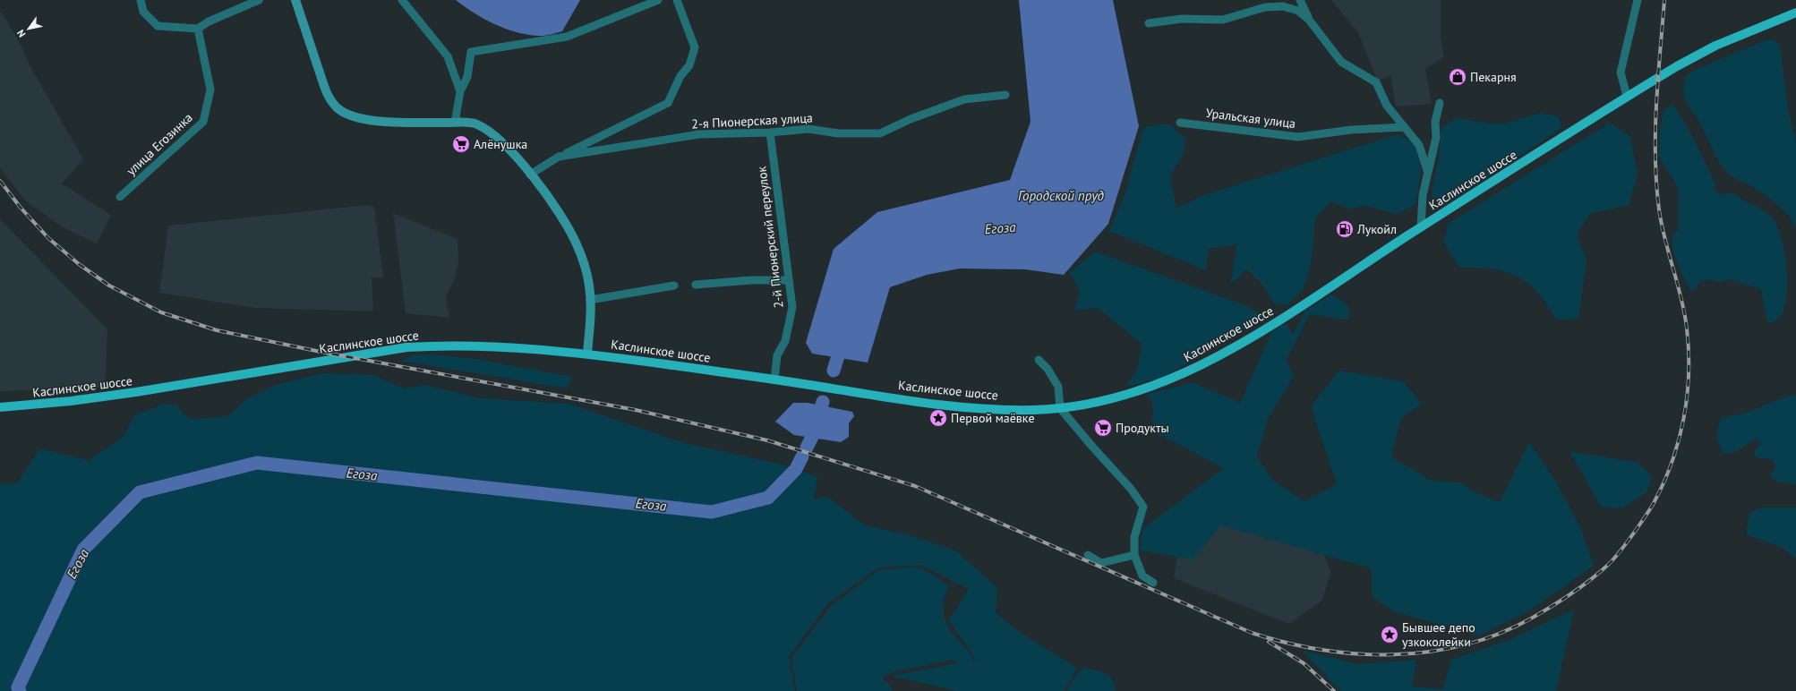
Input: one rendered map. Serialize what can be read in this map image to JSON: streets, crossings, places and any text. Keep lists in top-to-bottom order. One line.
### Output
{"streets":{"main road":["Каслинское шоссе"],"street":["Уральская улица","2-я Пионерская улица","улица Егозинка","2-й Пионерский переулок"]},"crossings":[["2-я Пионерская улица","2-й Пионерский переулок"],["Каслинское шоссе","2-й Пионерский переулок"]],"water":["Городской пруд","Егоза"],"places":{"shop":["Пекарня"],"supermarket":["Алёнушка","Продукты"],"fuel station":["Лукойл"],"place":["Первой маёвке","Бывшее депо узкоколейки"]},"north":"bottom left"}
